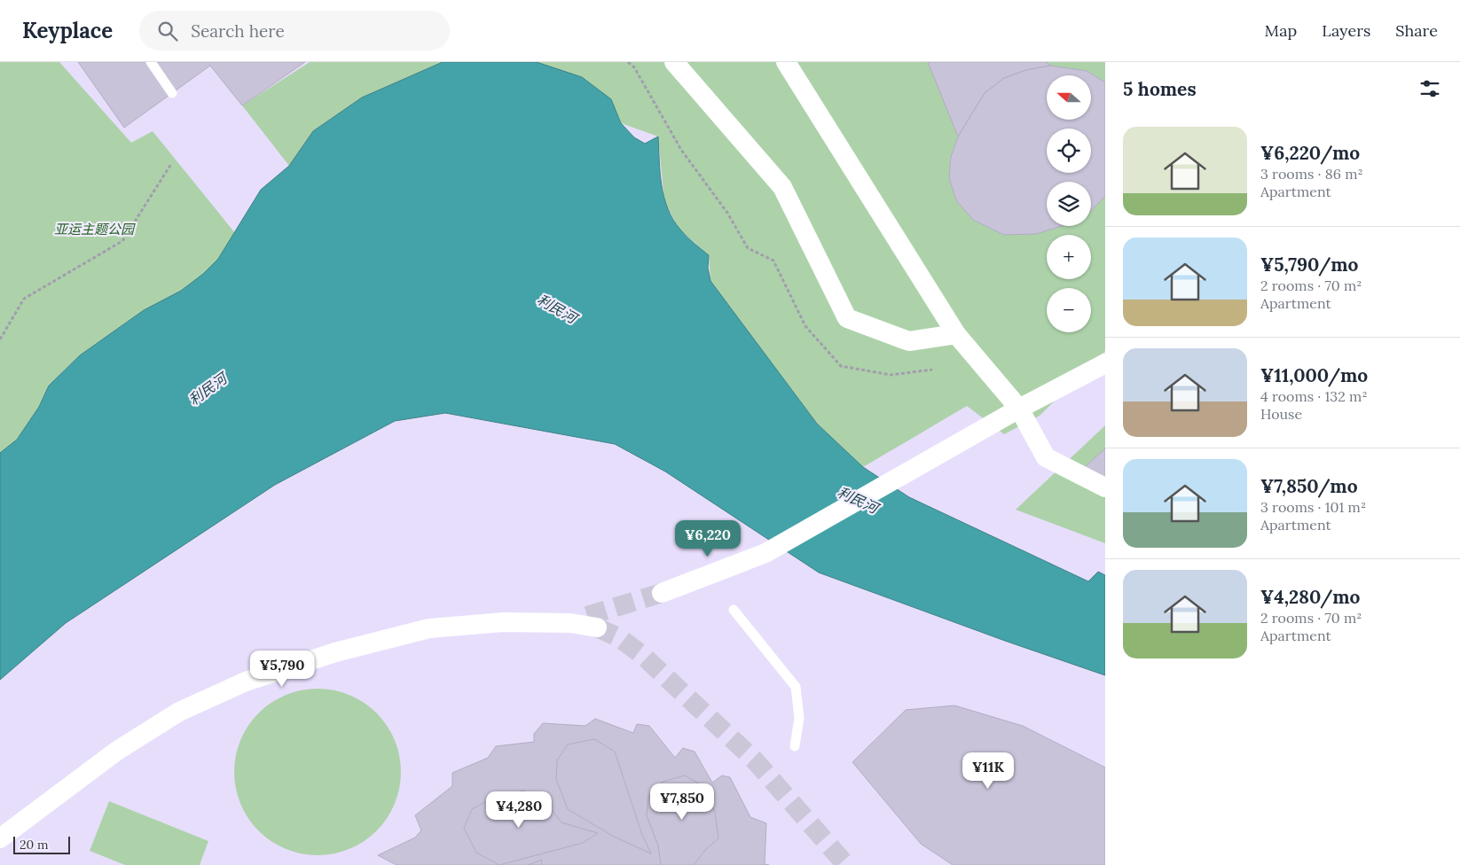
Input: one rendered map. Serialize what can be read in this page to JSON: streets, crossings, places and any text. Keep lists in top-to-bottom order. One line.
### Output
{"water":["利民河"],"parks":["亚运主题公园"],"scale_bar":"20 m","north":"left","page":{"header":"Keyplace","search":"Search here","nav":["Map","Layers","Share"],"heading":"5 homes","map_buttons":["+","−"],"list":[{"name":"¥6,220/mo","note":"3 rooms · 86 m² · Apartment"},{"name":"¥5,790/mo","note":"2 rooms · 70 m² · Apartment"},{"name":"¥11,000/mo","note":"4 rooms · 132 m² · House"},{"name":"¥7,850/mo","note":"3 rooms · 101 m² · Apartment"},{"name":"¥4,280/mo","note":"2 rooms · 70 m² · Apartment"}],"price":["¥6,220","¥5,790","¥11K","¥7,850","¥4,280"],"scale":"20 m"}}
